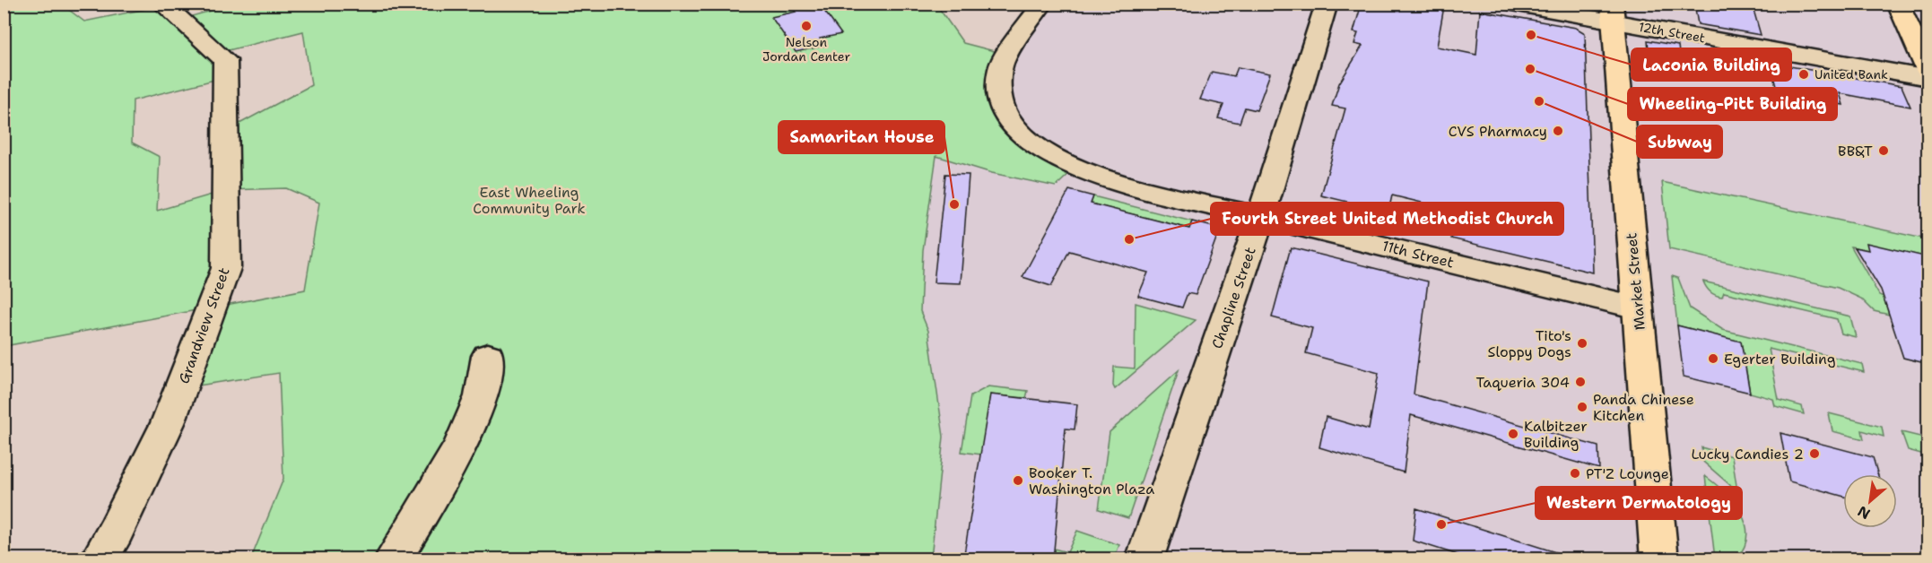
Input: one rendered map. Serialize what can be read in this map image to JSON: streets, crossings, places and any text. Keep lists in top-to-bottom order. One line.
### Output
{"streets":{"main road":["Market Street"],"street":["12th Street","11th Street","Chapline Street","Grandview Street"]},"crossings":[["12th Street","Market Street"],["11th Street","Market Street"],["11th Street","Chapline Street"]],"parks":["East Wheeling Community Park"],"places":["Nelson Jordan Center","Laconia Building","Wheeling-Pitt Building","United Bank","Subway","CVS Pharmacy","BB&T","Samaritan House","Fourth Street United Methodist Church","Tito's Sloppy Dogs","Egerter Building","Taqueria 304","Panda Chinese Kitchen","Kalbitzer Building","Lucky Candies 2","PT'Z Lounge","Booker T. Washington Plaza","Western Dermatology"],"north":"bottom left"}
